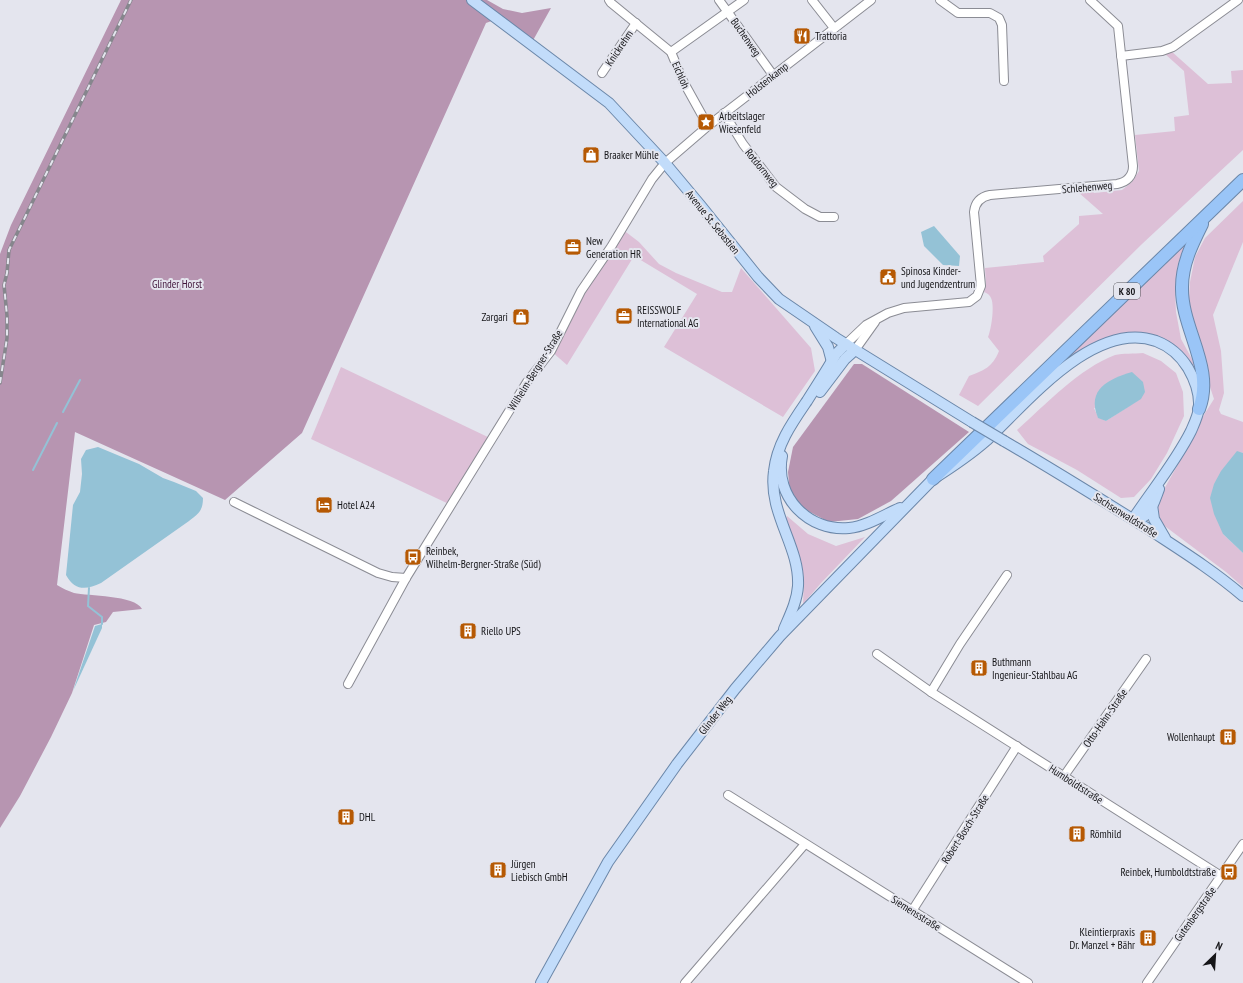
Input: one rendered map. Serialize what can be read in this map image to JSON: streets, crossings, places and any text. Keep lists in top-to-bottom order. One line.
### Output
{"streets":{"highway":["K 80"],"main road":["Avenue St. Sebastien","Sachsenwaldstraße","Glinder Weg"],"street":["Buchenweg","Knickrehm","Eichloh","Holstenkamp","Rotdornweg","Schlehenweg","Wilhelm-Bergner-Straße","Otto-Hahn-Straße","Humboldtstraße","Robert-Bosch-Straße","Siemensstraße","Gutenbergstraße"]},"crossings":[["Buchenweg","Holstenkamp"],["Knickrehm","Eichloh"],["Eichloh","Holstenkamp"],["Holstenkamp","Rotdornweg"],["Holstenkamp","Avenue St. Sebastien"],["Holstenkamp","Wilhelm-Bergner-Straße"],["Schlehenweg","Avenue St. Sebastien"],["Avenue St. Sebastien","Wilhelm-Bergner-Straße"],["Avenue St. Sebastien","Sachsenwaldstraße"],["K 80","Glinder Weg"],["Otto-Hahn-Straße","Humboldtstraße"],["Humboldtstraße","Robert-Bosch-Straße"],["Humboldtstraße","Gutenbergstraße"],["Robert-Bosch-Straße","Siemensstraße"]],"parks":["Glinder Horst"],"places":{"restaurant":["Trattoria"],"place":["Arbeitslager Wiesenfeld"],"shop":["Braaker Mühle","Zargari"],"office":["New Generation HR","REISSWOLF International AG"],"public building":["Spinosa Kinder- und Jugendzentrum"],"hotel":["Hotel A24"],"bus stop":["Reinbek, Wilhelm-Bergner-Straße (Süd)","Reinbek, Humboldtstraße"],"building":["Riello UPS","Buthmann Ingenieur-Stahlbau AG","Wollenhaupt","DHL","Römhild","Jürgen Liebisch GmbH","Kleintierpraxis Dr. Manzel + Bähr"]},"north":"top right"}
